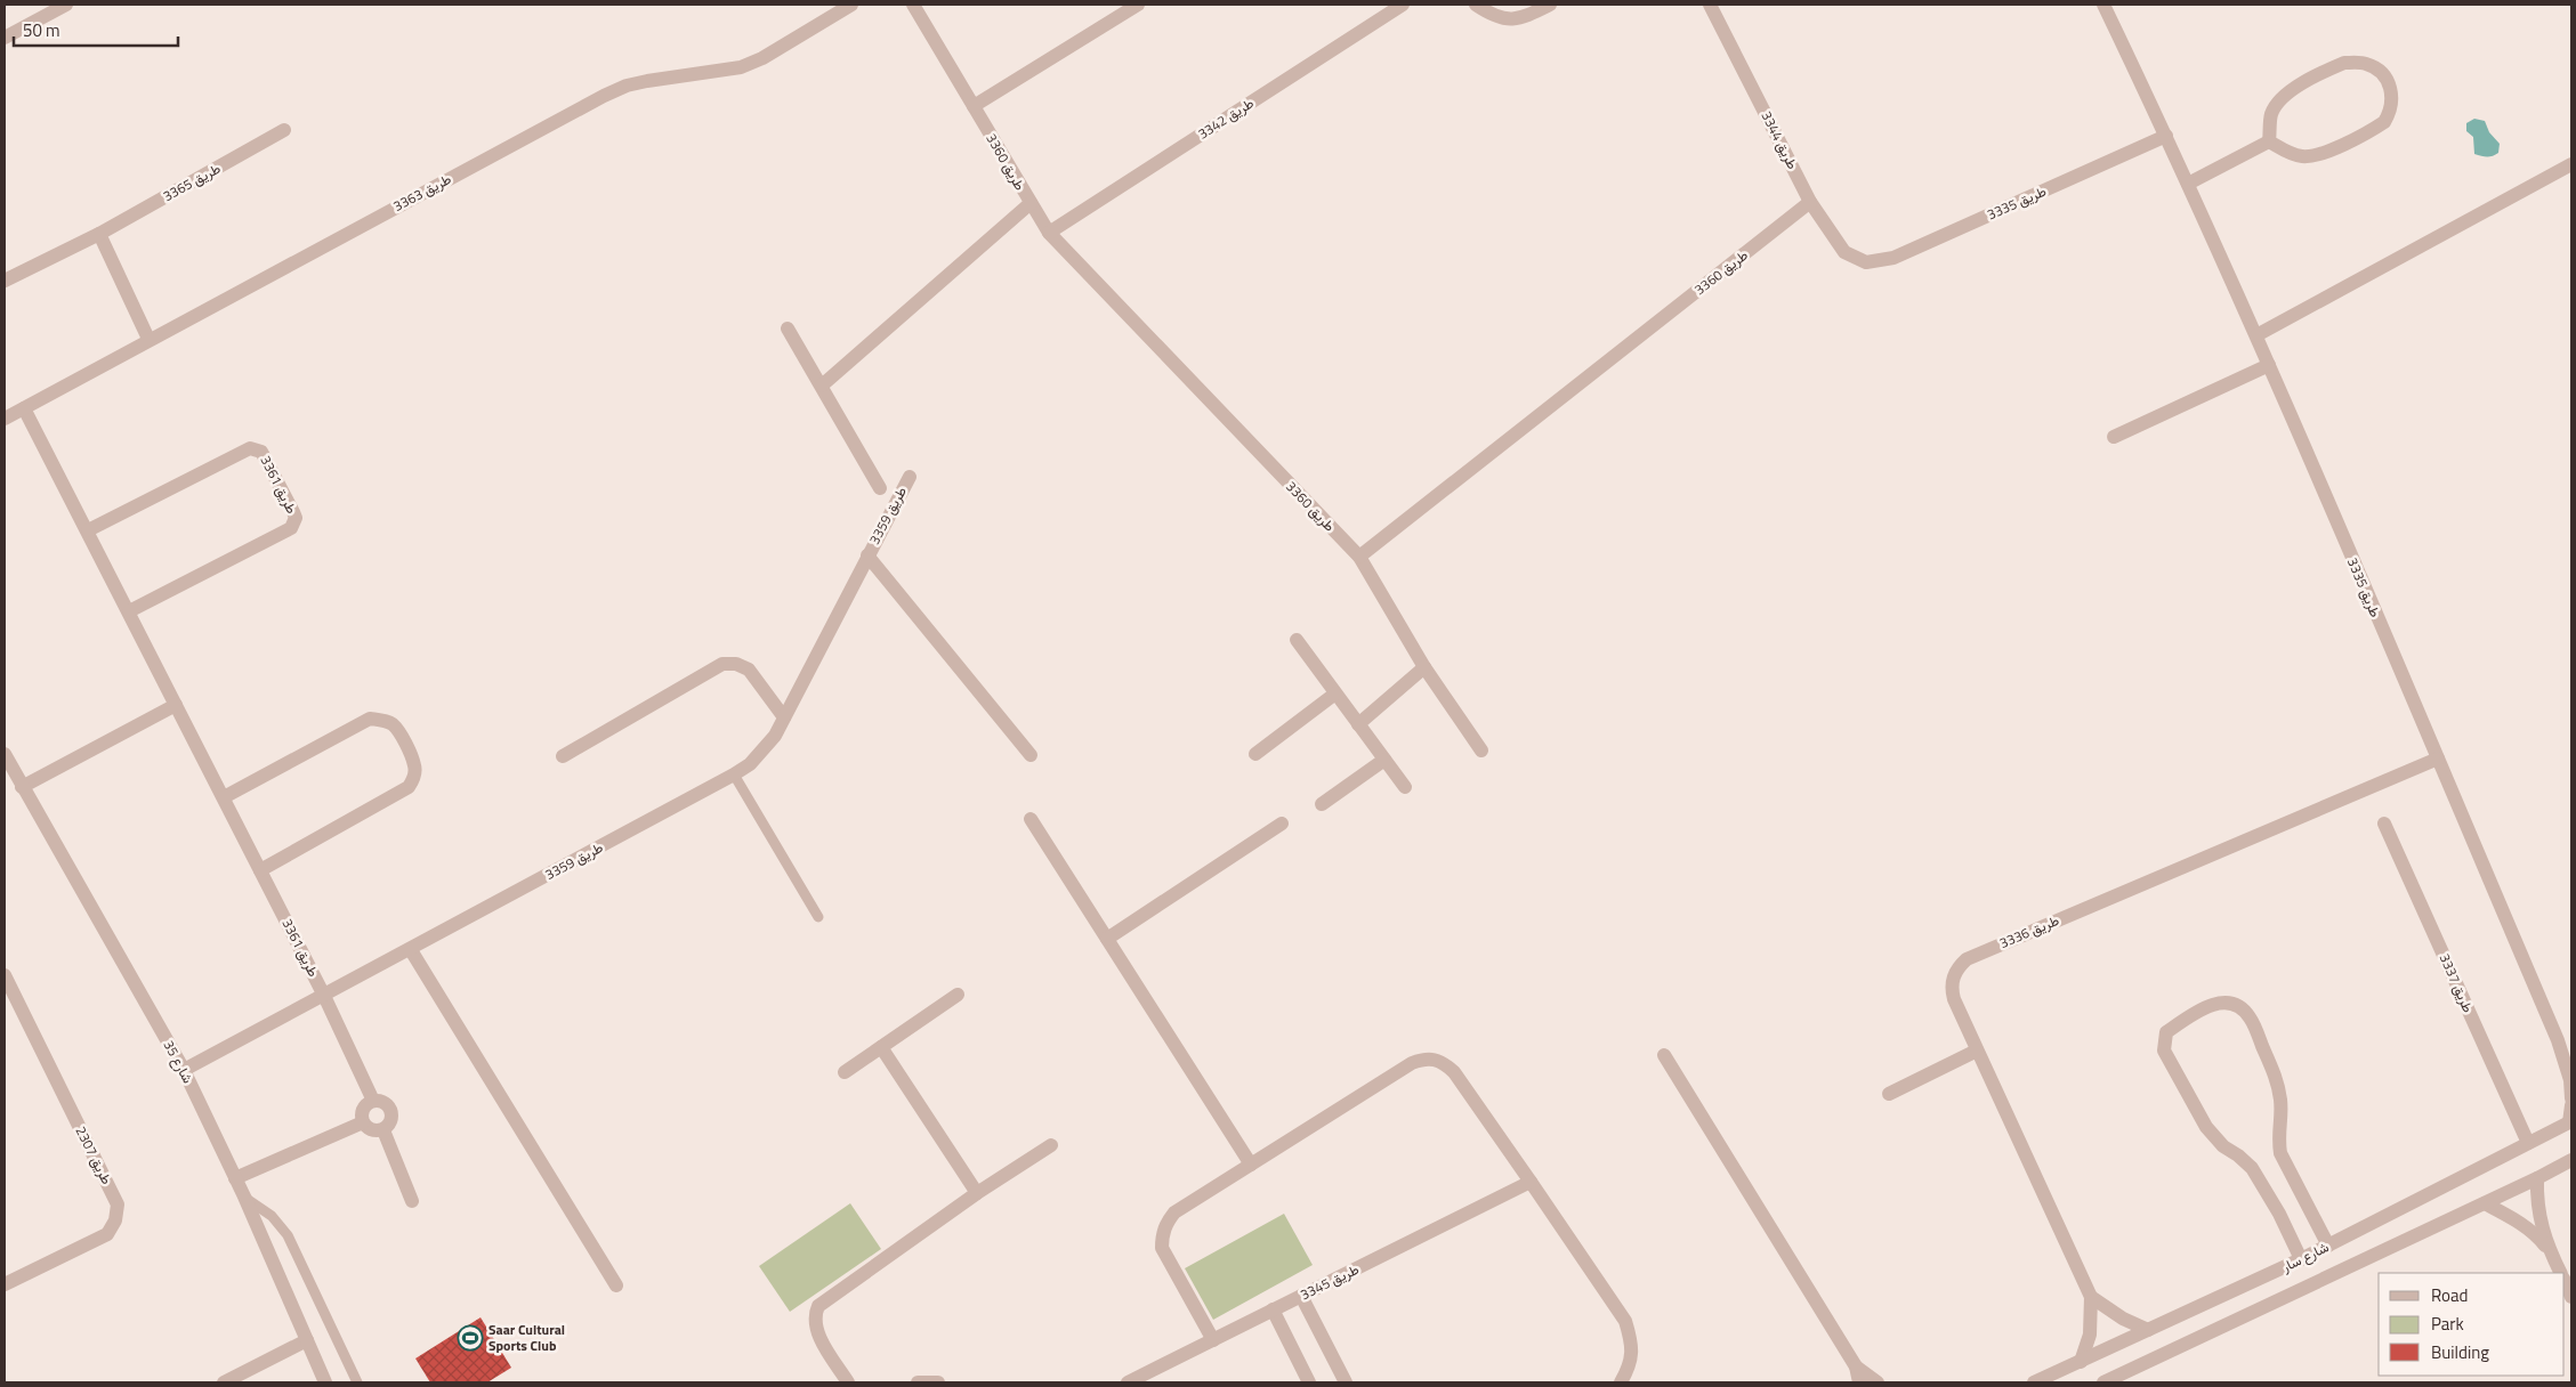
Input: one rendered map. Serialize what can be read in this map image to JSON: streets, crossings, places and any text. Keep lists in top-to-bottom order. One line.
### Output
{"streets":{"street":["طريق 3342","طريق 3344","طريق 3360","طريق 3365","طريق 3363","طريق 3335","طريق 3361","طريق 3359","طريق 3336","طريق 3337","شارع 35","طريق 2307","شارع سار","طريق 3345"]},"crossings":[["طريق 3342","طريق 3360"],["طريق 3344","طريق 3360"],["طريق 3344","طريق 3335"],["طريق 3363","طريق 3361"],["طريق 3335","طريق 3336"],["طريق 3361","طريق 3359"],["طريق 3359","شارع 35"],["طريق 3336","شارع سار"],["طريق 3337","شارع سار"]],"places":{"sports":["Saar Cultural Sports Club"]},"legend":["Road","Park","Building"],"scale_bar":"50 m"}
